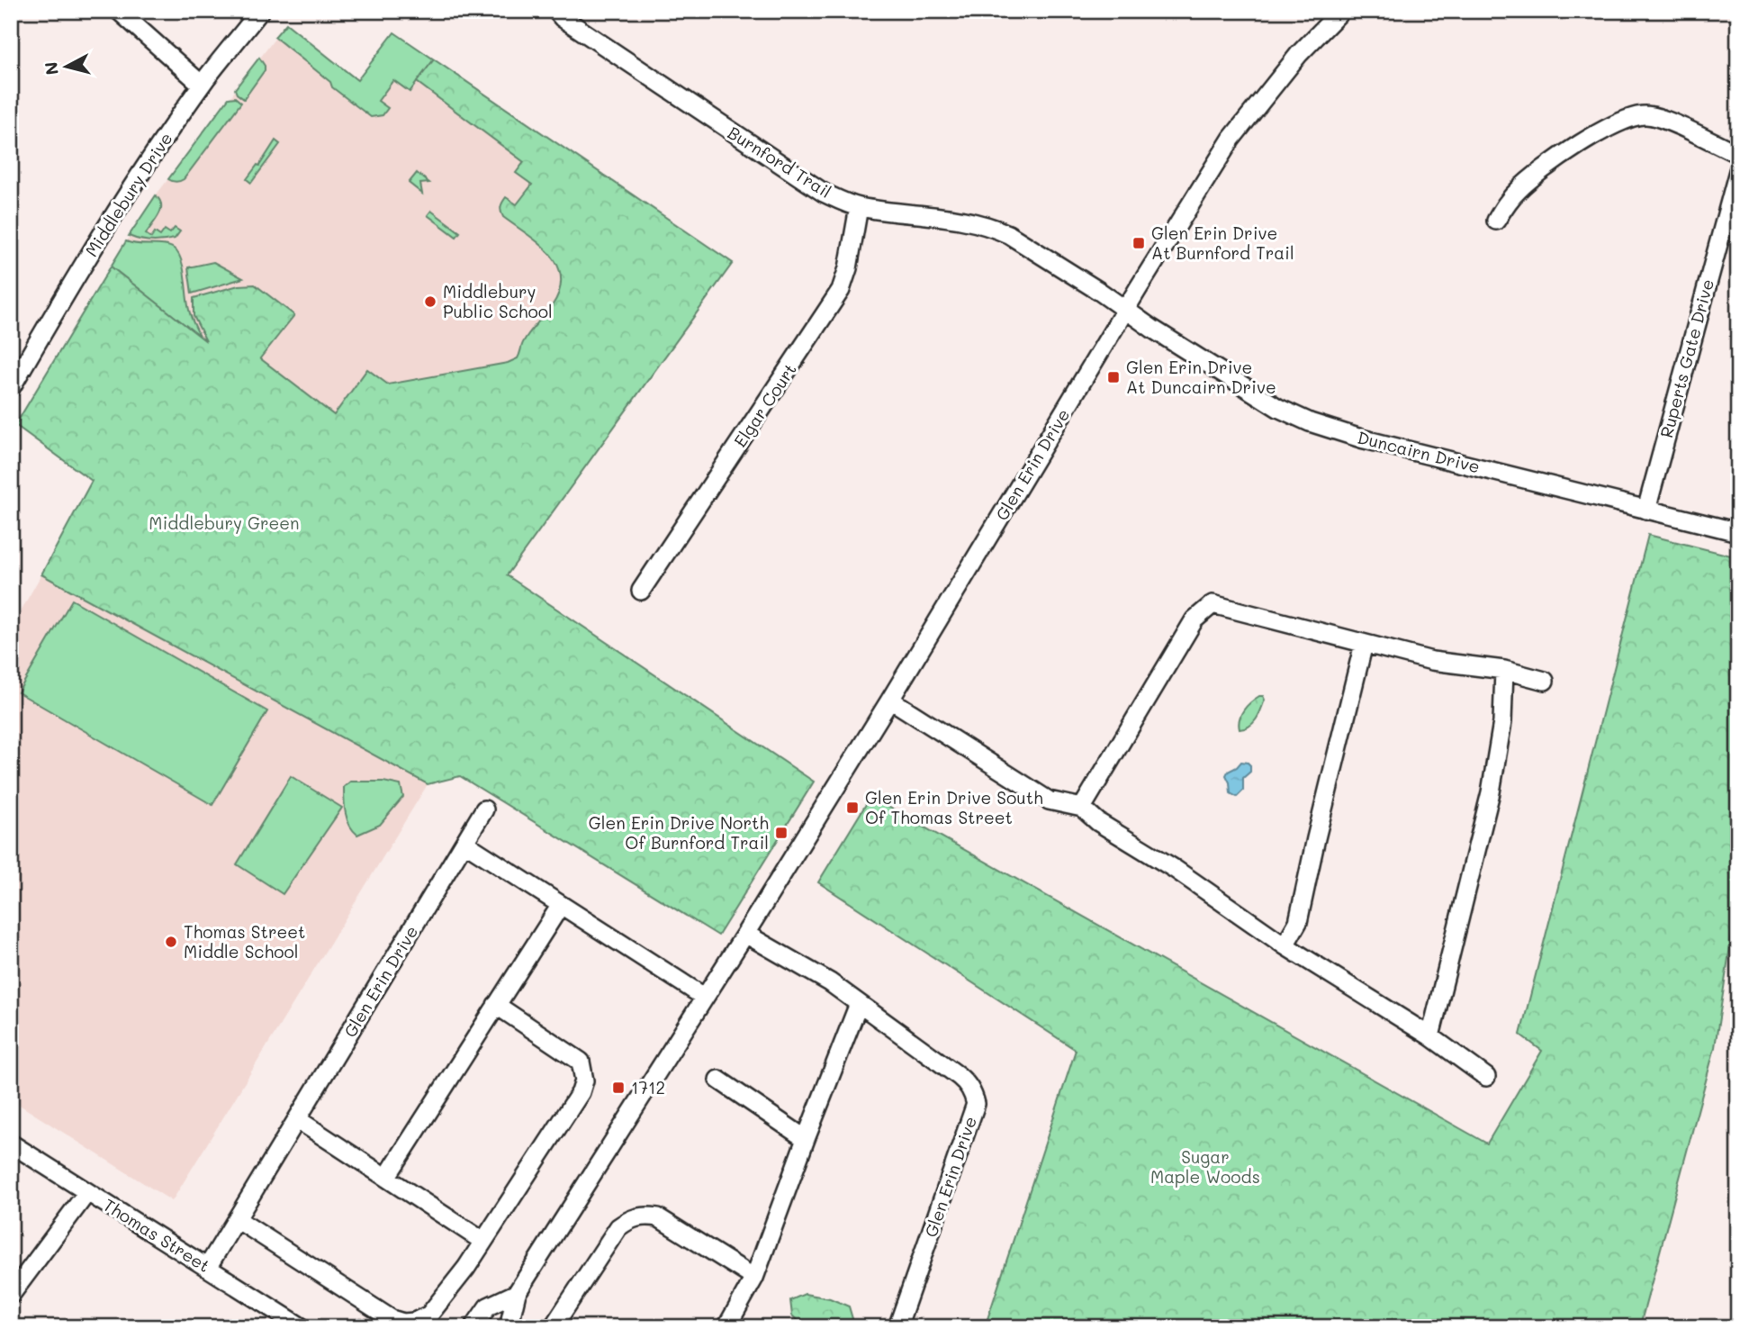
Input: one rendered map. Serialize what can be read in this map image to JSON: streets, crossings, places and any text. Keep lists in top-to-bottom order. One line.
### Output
{"streets":{"street":["Burnford Trail","Middlebury Drive","Ruperts Gate Drive","Elgar Court","Duncairn Drive","Glen Erin Drive","Thomas Street"]},"crossings":[["Burnford Trail","Elgar Court"],["Burnford Trail","Duncairn Drive"],["Burnford Trail","Glen Erin Drive"],["Ruperts Gate Drive","Duncairn Drive"],["Duncairn Drive","Glen Erin Drive"],["Glen Erin Drive","Thomas Street"]],"parks":["Middlebury Green","Sugar Maple Woods"],"places":{"transit":["Glen Erin Drive At Burnford Trail","Glen Erin Drive At Duncairn Drive","Glen Erin Drive South Of Thomas Street","Glen Erin Drive North Of Burnford Trail","1712"],"other":["Middlebury Public School","Thomas Street Middle School"]},"north":"left"}
